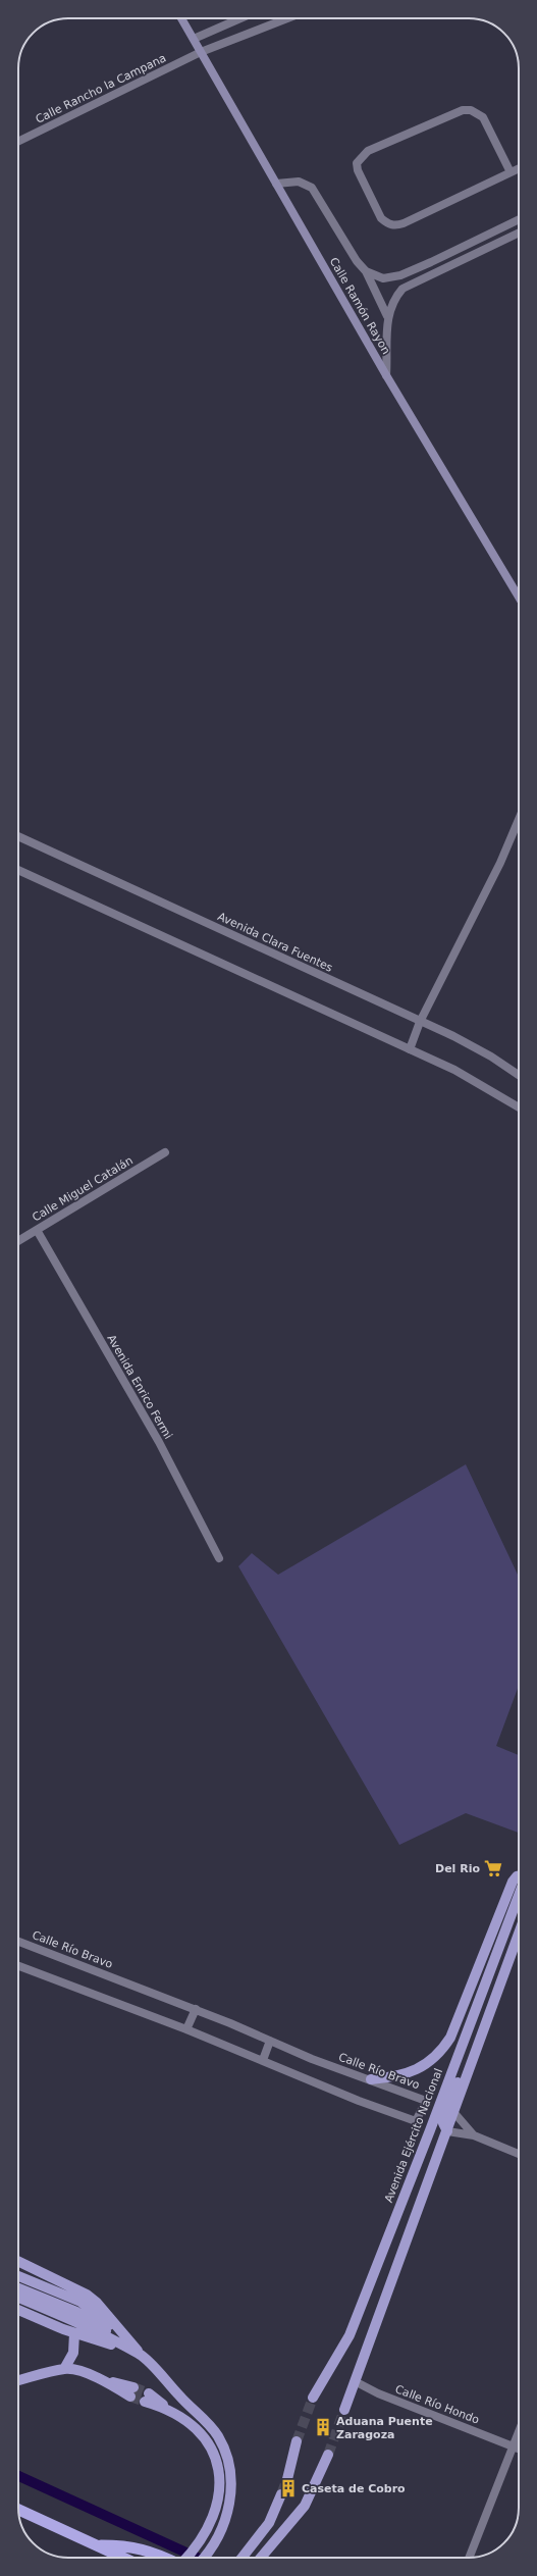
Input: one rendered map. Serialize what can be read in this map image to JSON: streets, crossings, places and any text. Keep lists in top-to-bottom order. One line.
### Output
{"streets":{"main road":["Calle Ramón Rayon","Avenida Ejército Nacional"],"street":["Calle Rancho la Campana","Avenida Clara Fuentes","Calle Miguel Catalán","Avenida Enrico Fermi","Calle Río Bravo","Calle Río Hondo"]},"crossings":[["Calle Rancho la Campana","Calle Ramón Rayon"],["Calle Miguel Catalán","Avenida Enrico Fermi"]],"places":{"supermarket":["Del Rio"],"building":["Aduana Puente Zaragoza","Caseta de Cobro"]}}
